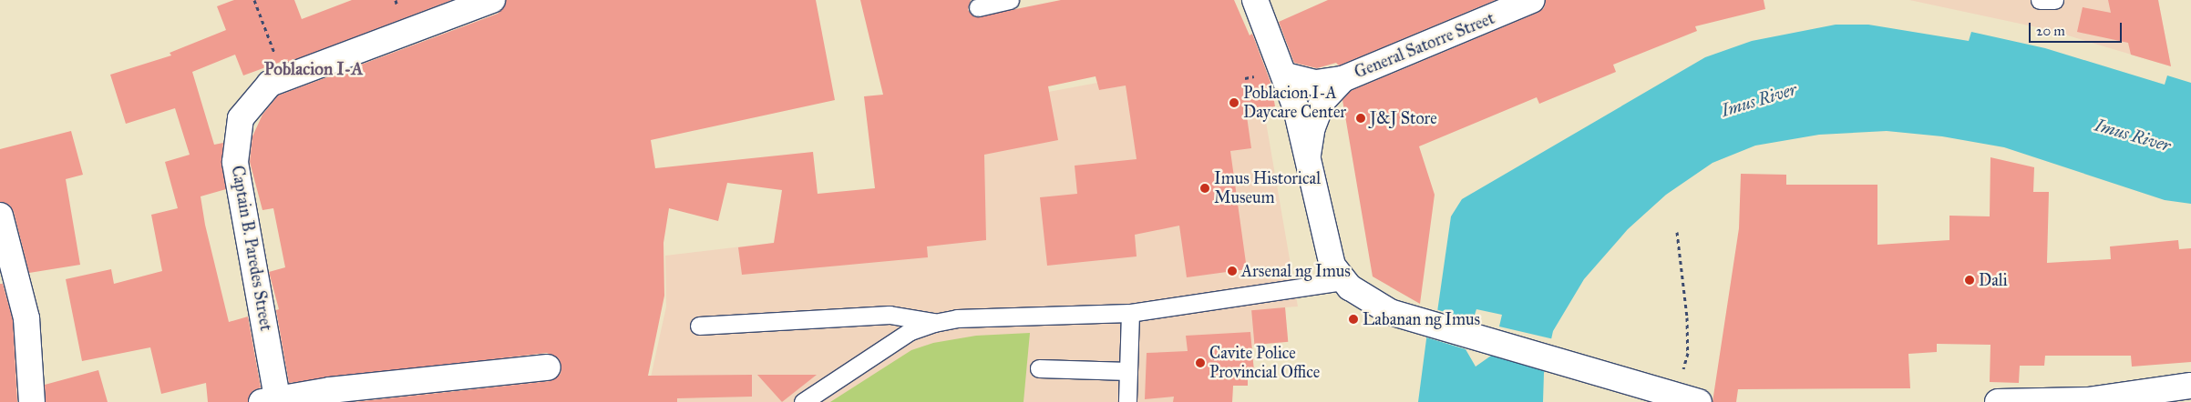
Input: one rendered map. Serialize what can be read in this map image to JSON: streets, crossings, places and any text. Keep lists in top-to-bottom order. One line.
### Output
{"streets":{"street":["General Satorre Street","Captain B. Paredes Street"]},"districts":["Poblacion I-A"],"water":["Imus River"],"places":["Poblacion I-A Daycare Center","J&J Store","Imus Historical Museum","Arsenal ng Imus","Dali","Labanan ng Imus","Cavite Police Provincial Office"],"scale_bar":"20 m"}
